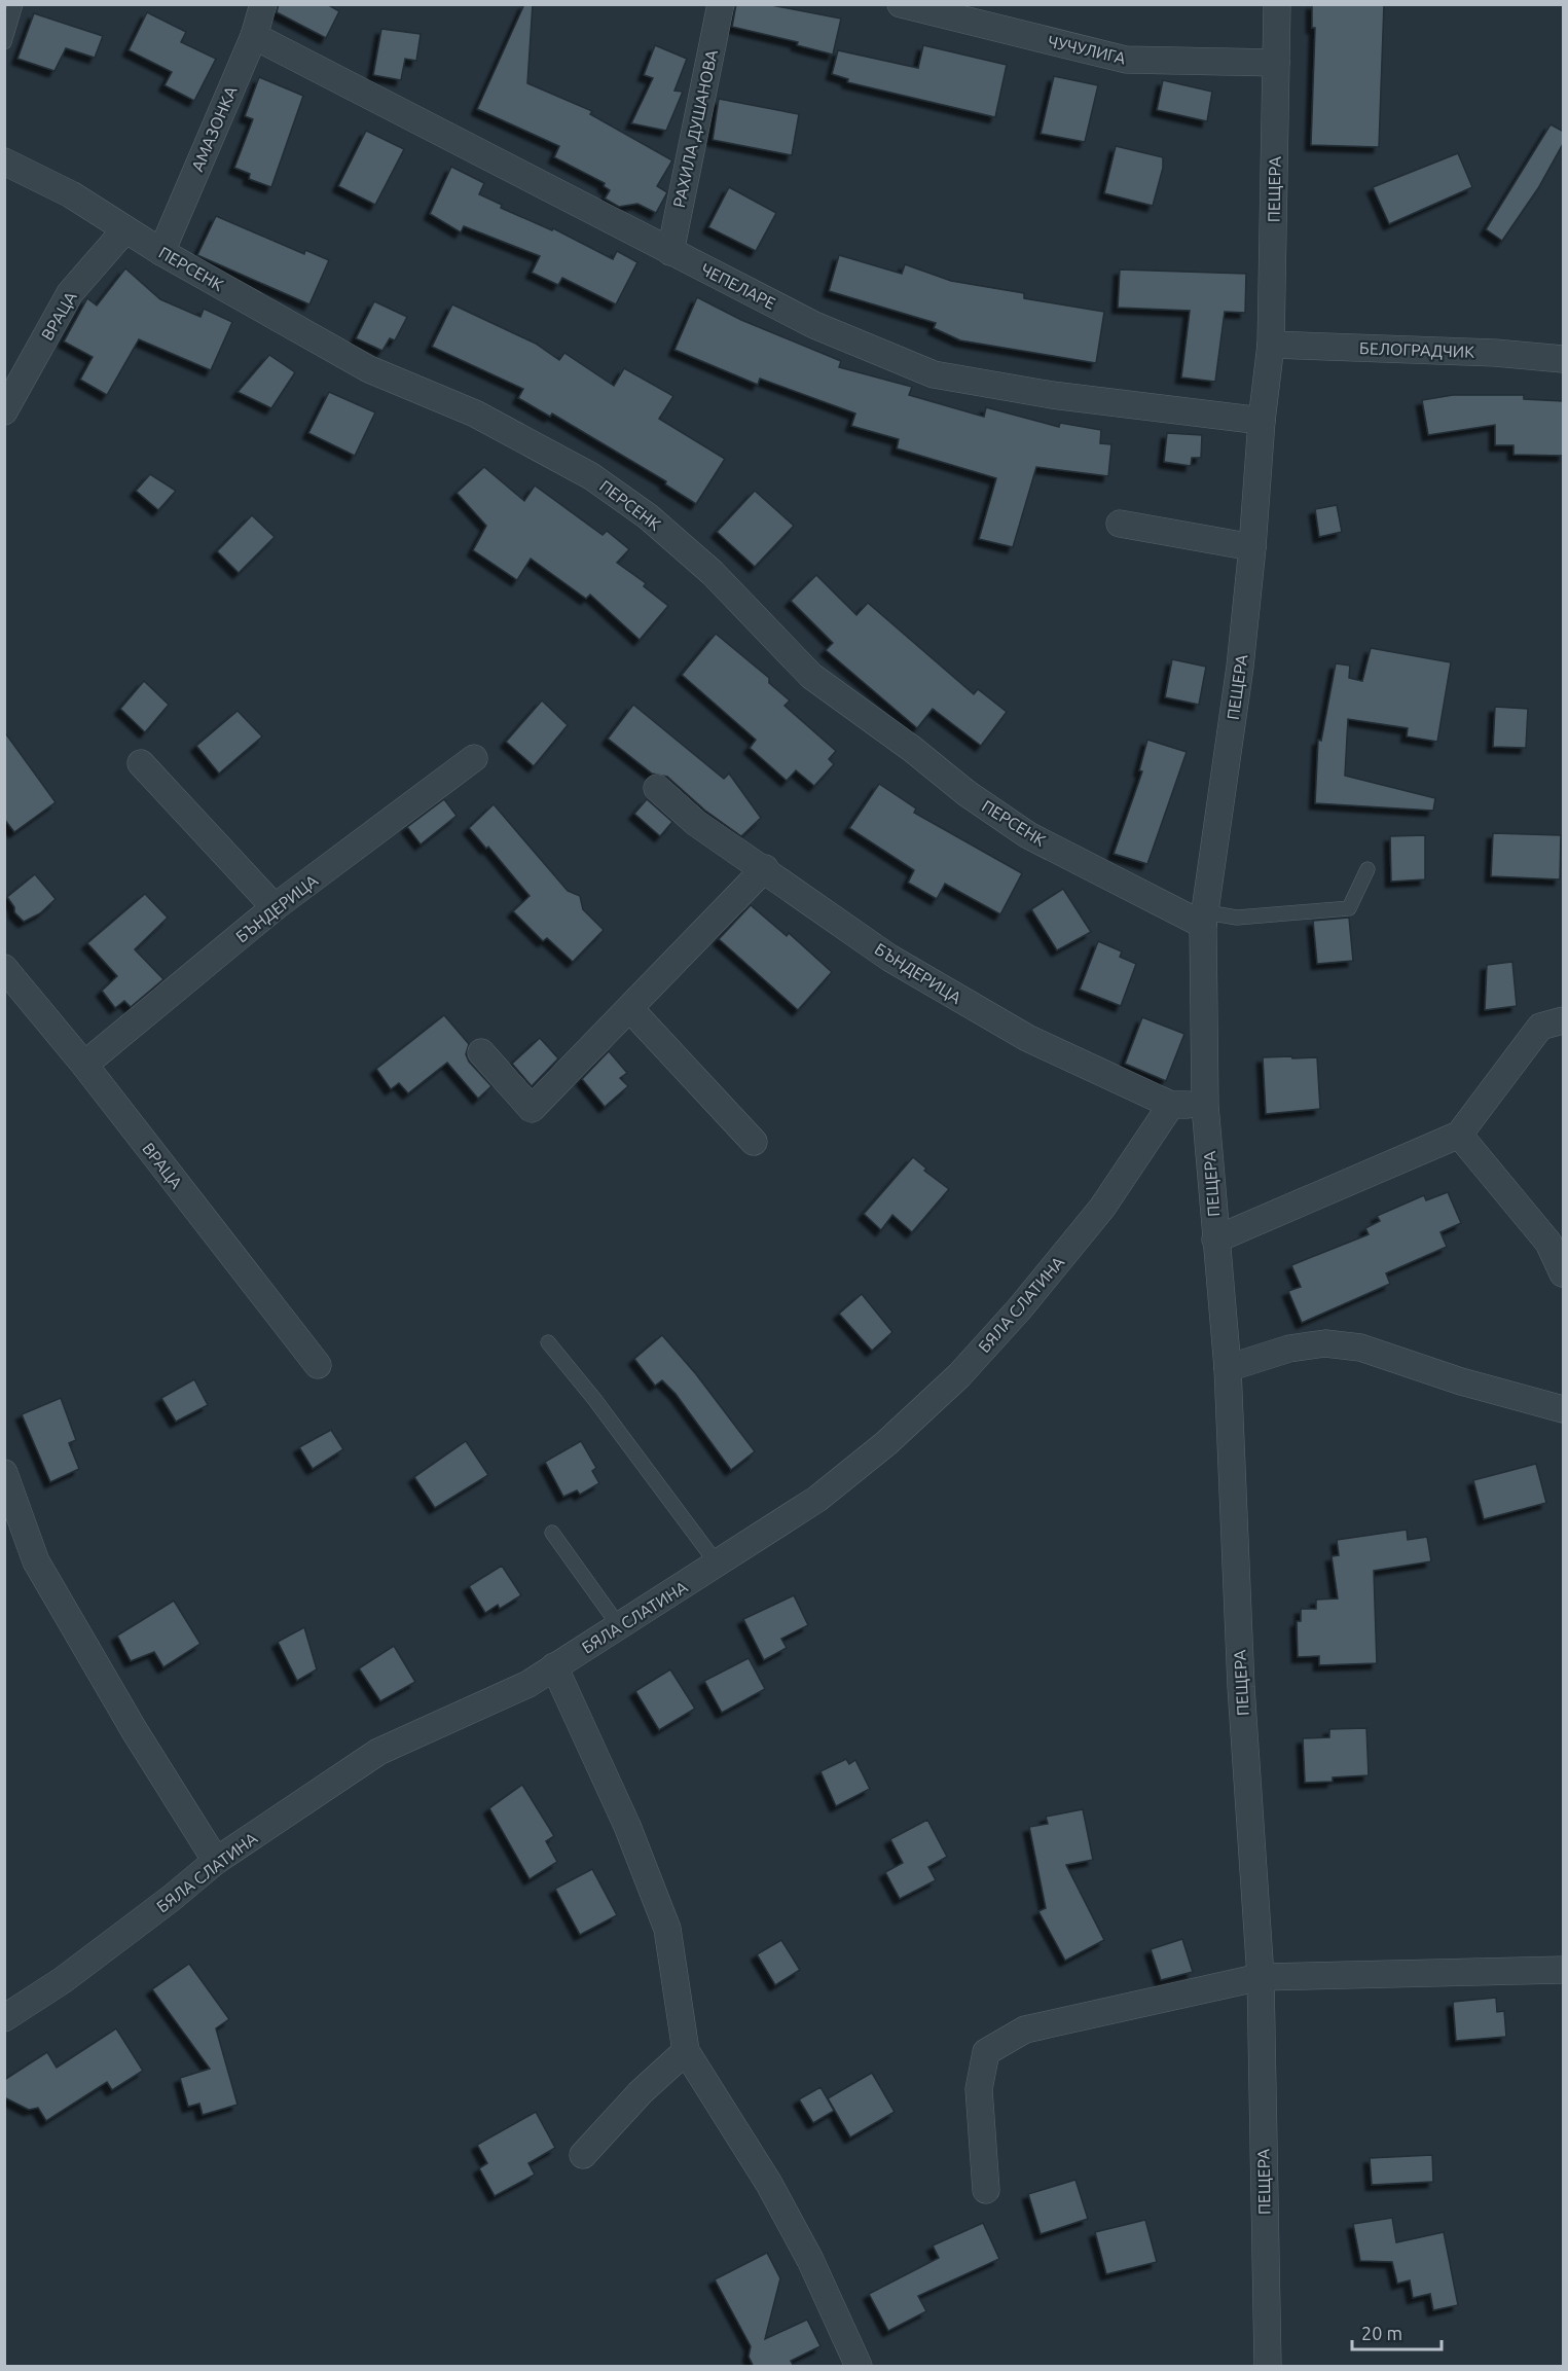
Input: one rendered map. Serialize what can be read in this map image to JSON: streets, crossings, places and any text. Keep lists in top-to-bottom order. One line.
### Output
{"streets":{"street":["ЧУЧУЛИГА","АМАЗОНКА","РАХИЛА ДУШАНОВА","ПЕЩЕРА","ПЕРСЕНК","ЧЕПЕЛАРЕ","ВРАЦА","БЕЛОГРАДЧИК","БЪНДЕРИЦА","БЯЛА СЛАТИНА"]},"crossings":[["ЧУЧУЛИГА","ПЕЩЕРА"],["АМАЗОНКА","ПЕРСЕНК"],["АМАЗОНКА","ЧЕПЕЛАРЕ"],["РАХИЛА ДУШАНОВА","ЧЕПЕЛАРЕ"],["ПЕЩЕРА","ПЕРСЕНК"],["ПЕЩЕРА","ЧЕПЕЛАРЕ"],["ПЕЩЕРА","БЕЛОГРАДЧИК"],["ПЕЩЕРА","БЪНДЕРИЦА"],["ПЕРСЕНК","ВРАЦА"],["ВРАЦА","БЪНДЕРИЦА"],["БЪНДЕРИЦА","БЯЛА СЛАТИНА"]],"scale_bar":"20 m"}
